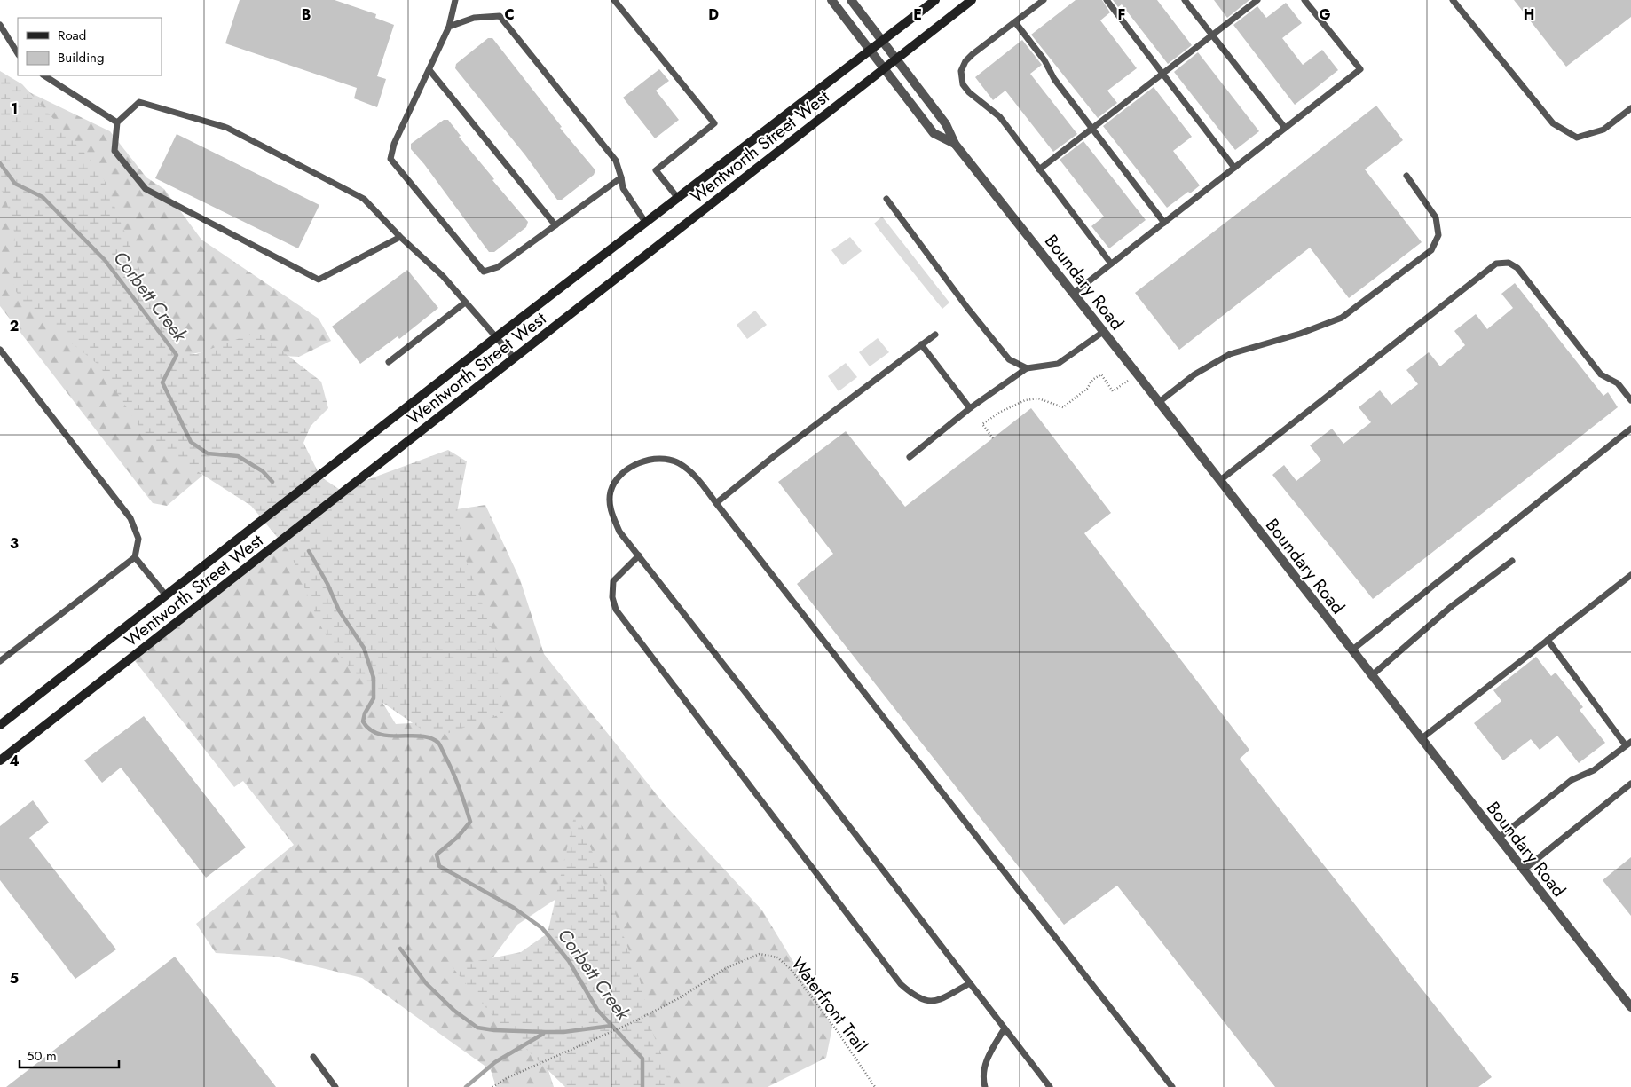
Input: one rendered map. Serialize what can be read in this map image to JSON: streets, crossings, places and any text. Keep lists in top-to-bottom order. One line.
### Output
{"streets":{"main road":["Wentworth Street West"],"street":["Boundary Road"],"path":["Waterfront Trail"]},"crossings":[["Wentworth Street West","Boundary Road"]],"water":["Corbett Creek"],"legend":["Road","Building"],"scale_bar":"50 m","grid":{"columns":["B","C","D","E","F","G","H"],"rows":["1","2","3","4","5"]}}
